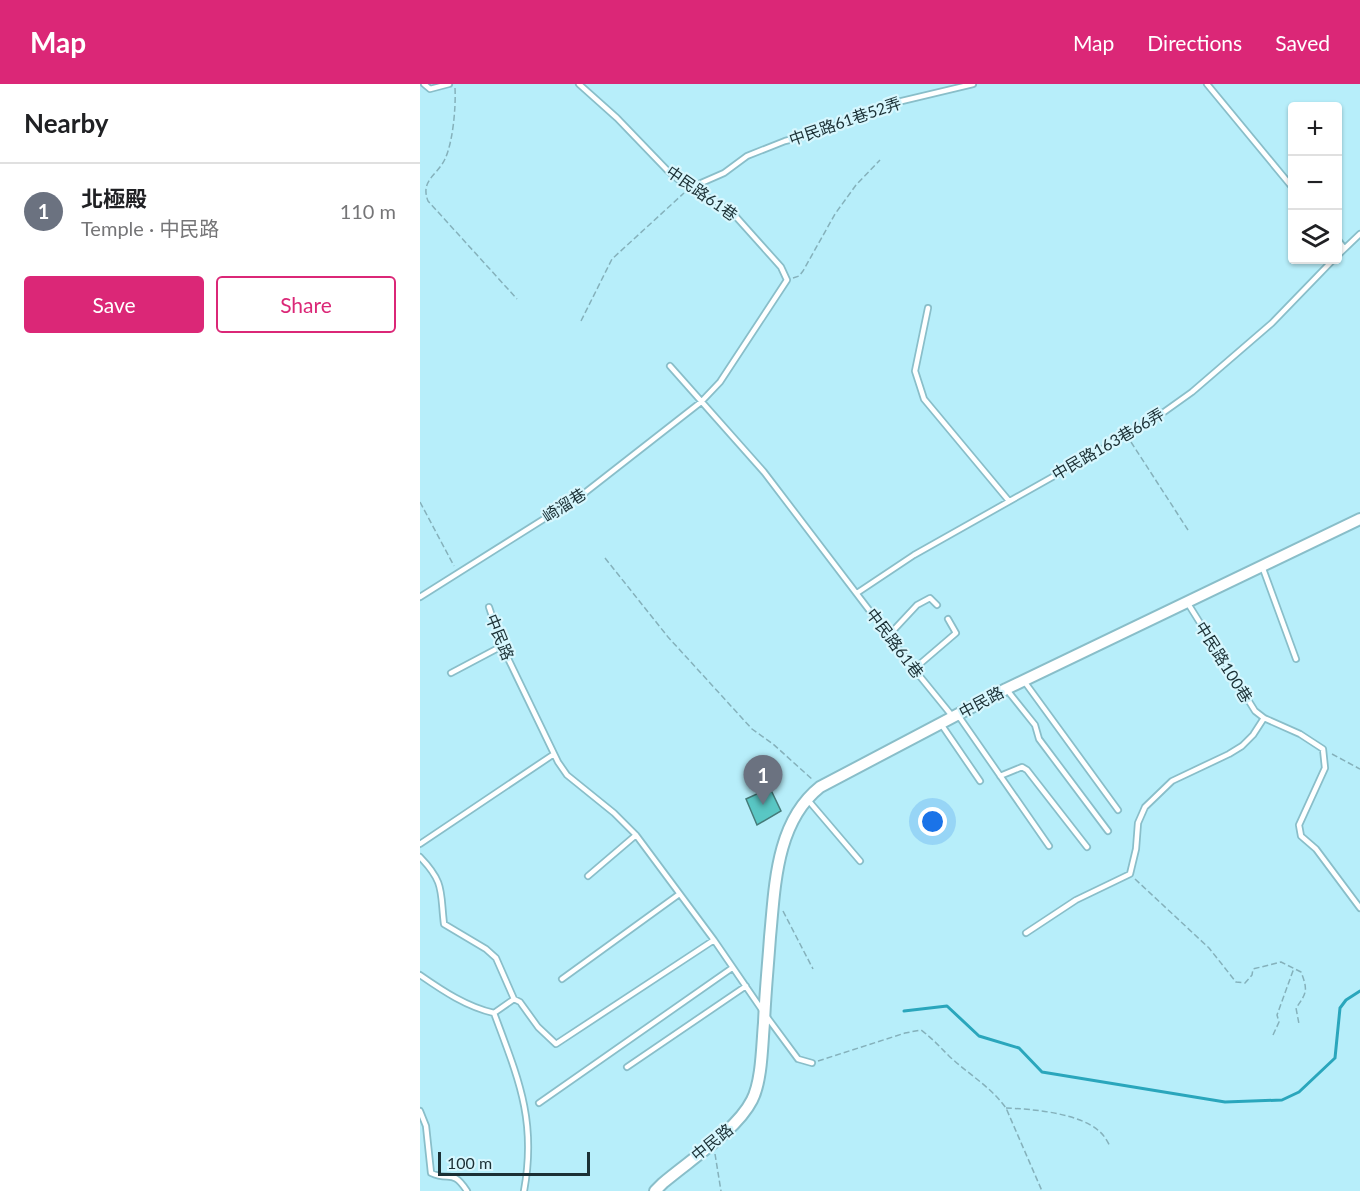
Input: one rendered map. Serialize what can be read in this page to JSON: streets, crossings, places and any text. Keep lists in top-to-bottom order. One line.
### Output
{"streets":{"street":["中民路"],"lane":["中民路61巷52弄","中民路61巷","中民路163巷66弄","崎溜巷","中民路100巷"]},"crossings":[["中民路61巷52弄","中民路61巷"],["中民路61巷","中民路163巷66弄"],["中民路61巷","崎溜巷"],["中民路61巷","中民路"],["中民路","中民路100巷"]],"scale_bar":"100 m","page":{"header":"Map","nav":["Map","Directions","Saved"],"heading":"Nearby","map_buttons":["+","−"],"list":[{"mark":"1","name":"北極殿","note":"Temple · 中民路","value":"110 m"}],"buttons":["Save","Share"],"pins":"1","scale":"100 m"}}
